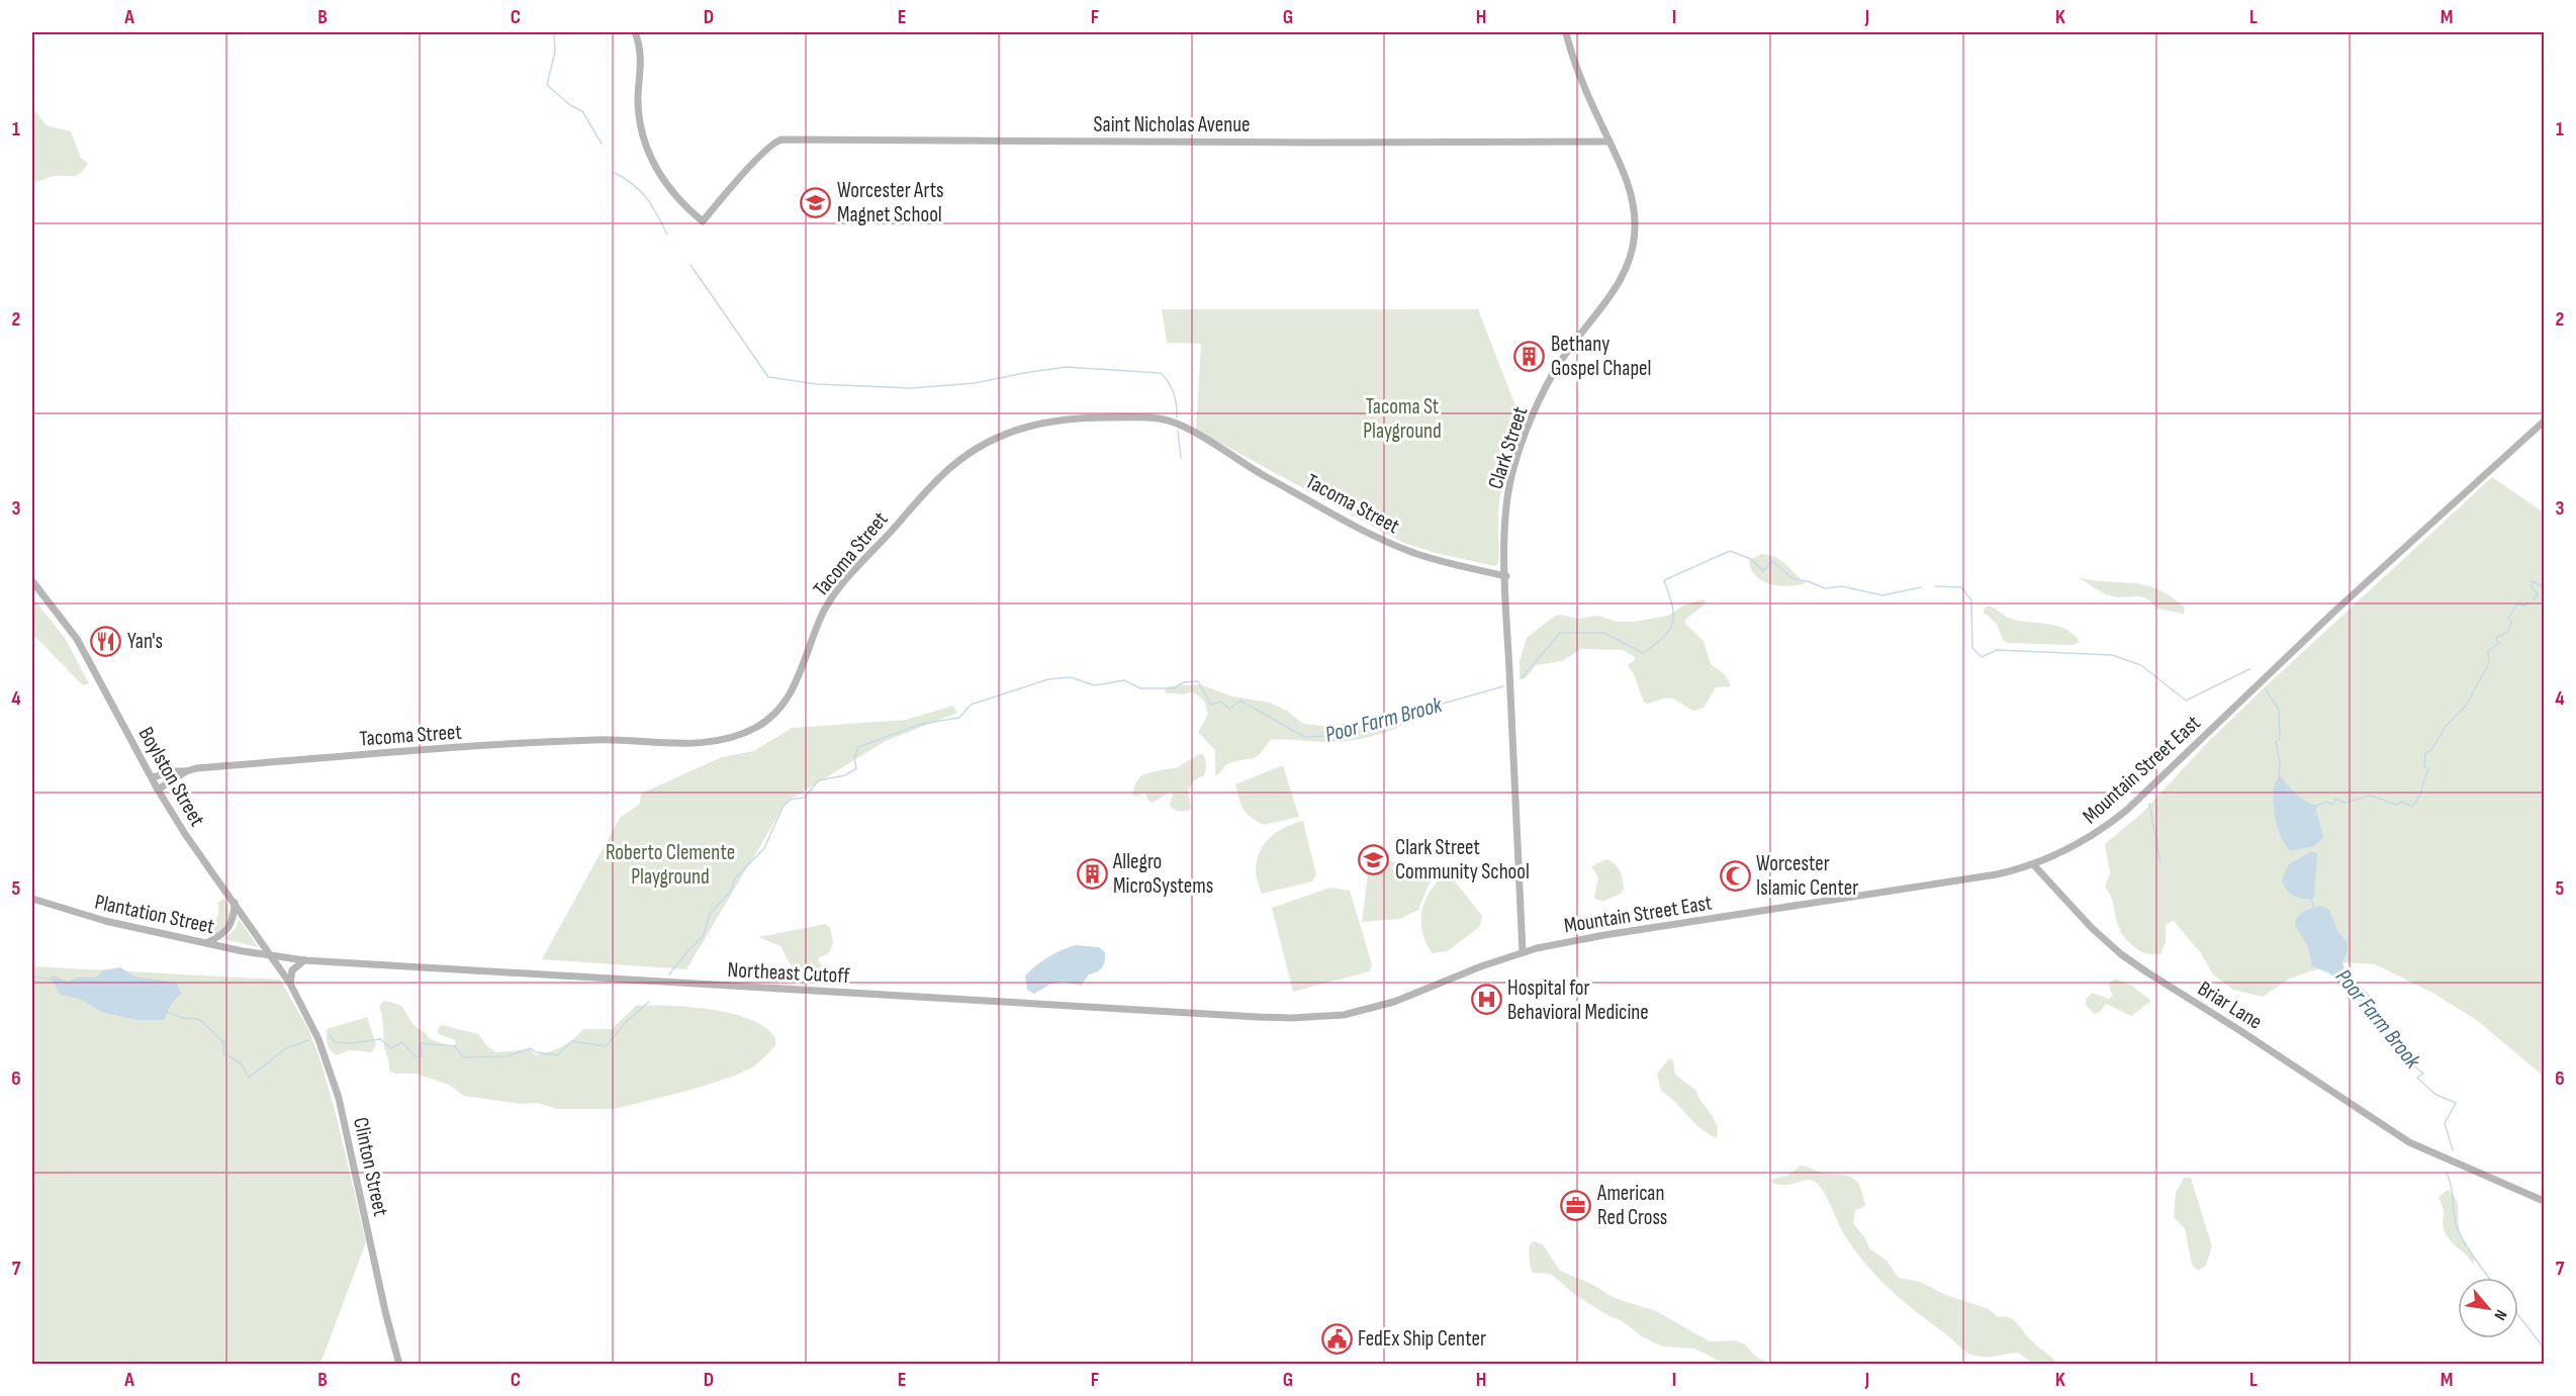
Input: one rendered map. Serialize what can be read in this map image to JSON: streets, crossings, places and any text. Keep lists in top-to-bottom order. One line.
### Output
{"streets":{"main road":["Saint Nicholas Avenue","Clark Street","Tacoma Street","Mountain Street East","Boylston Street","Plantation Street","Northeast Cutoff","Briar Lane","Clinton Street"]},"crossings":[["Saint Nicholas Avenue","Clark Street"],["Clark Street","Tacoma Street"],["Clark Street","Mountain Street East"],["Tacoma Street","Boylston Street"],["Mountain Street East","Northeast Cutoff"],["Mountain Street East","Briar Lane"],["Boylston Street","Plantation Street"],["Boylston Street","Northeast Cutoff"],["Boylston Street","Clinton Street"],["Plantation Street","Northeast Cutoff"]],"water":["Poor Farm Brook"],"parks":["Tacoma St Playground","Roberto Clemente Playground"],"places":{"school or university":["Worcester Arts Magnet School","Clark Street Community School"],"building":["Bethany Gospel Chapel","Allegro MicroSystems"],"restaurant":["Yan's"],"mosque":["Worcester Islamic Center"],"hospital":["Hospital for Behavioral Medicine"],"office":["American Red Cross"],"public building":["FedEx Ship Center"]},"north":"bottom right","grid":{"columns":["A","B","C","D","E","F","G","H","I","J","K","L","M"],"rows":["1","2","3","4","5","6","7"]}}
